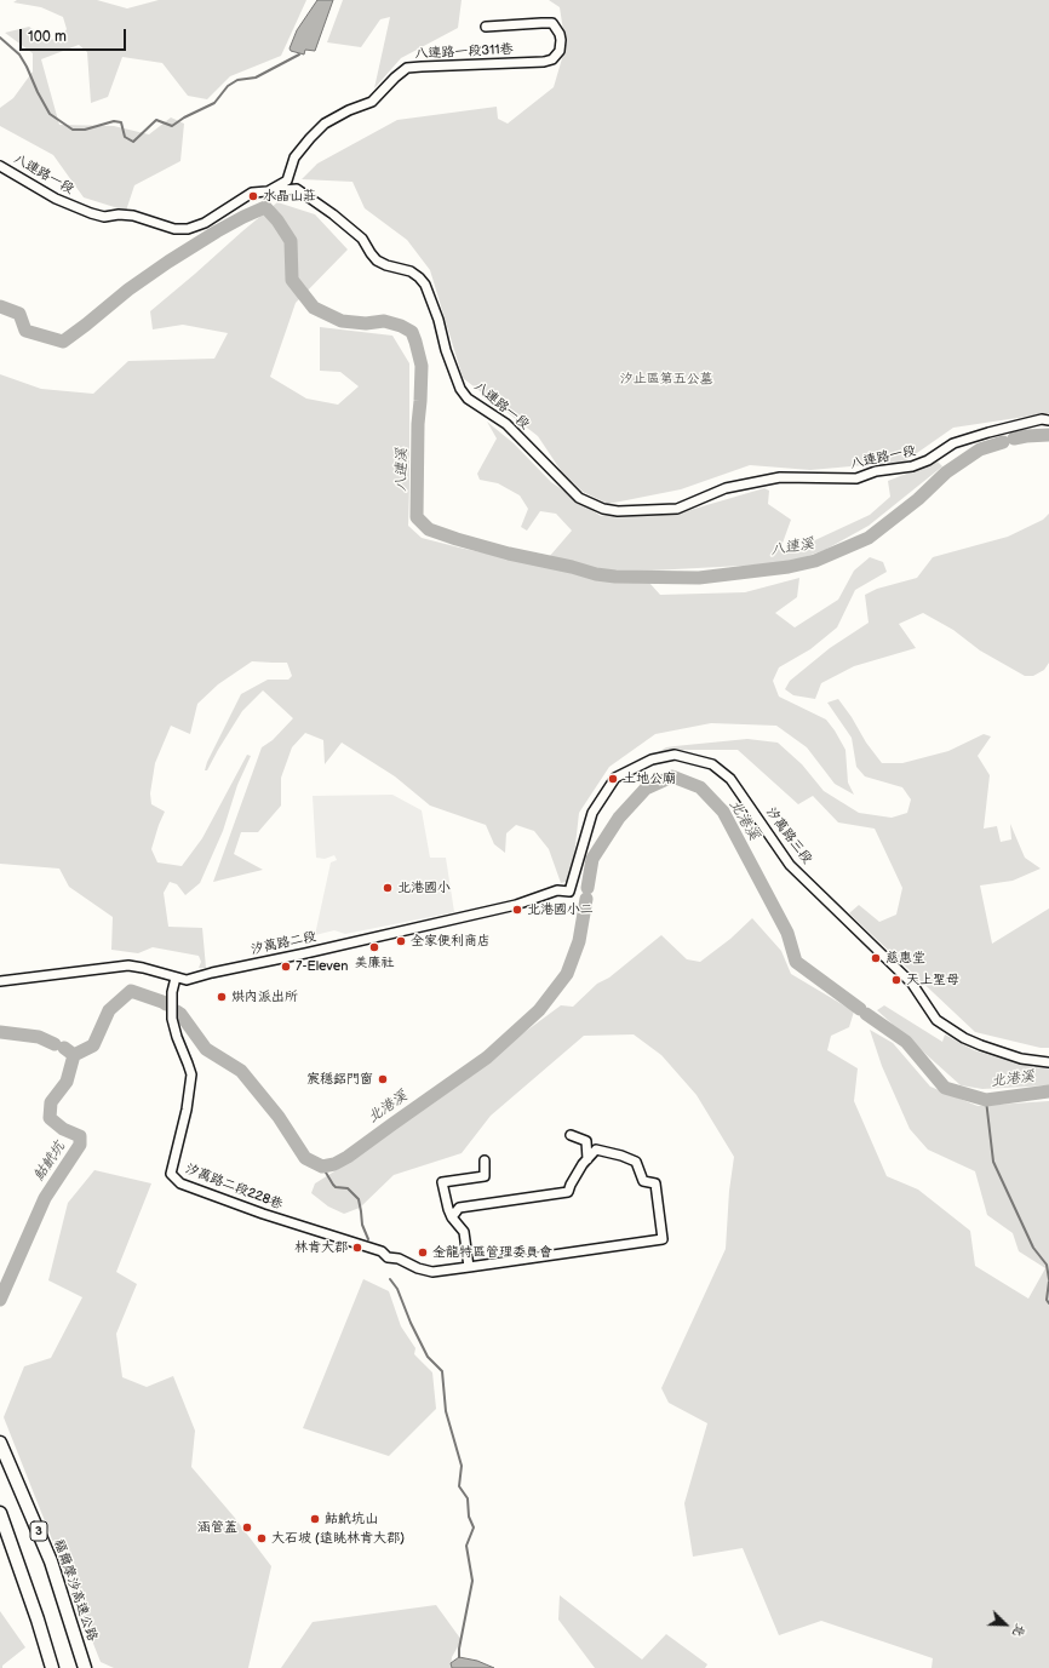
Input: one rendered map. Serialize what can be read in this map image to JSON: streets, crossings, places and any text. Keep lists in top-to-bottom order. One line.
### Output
{"streets":{"highway":["3","福爾摩沙高速公路"],"street":["八連路一段311巷","八連路一段","汐萬路三段","汐萬路二段","汐萬路二段228巷"]},"crossings":[["八連路一段311巷","八連路一段"],["汐萬路三段","汐萬路二段"],["汐萬路二段","汐萬路二段228巷"]],"water":["八連溪","北港溪","鮕鮘坑"],"parks":["汐止區第五公墓"],"places":["水晶山莊","土地公廟","北港國小","北港國小二","全家便利商店","美廉社","慈惠堂","7-Eleven","天上聖母","烘內派出所","宸穩鋁門窗","林肯大郡","金龍特區管理委員會","鮕鮘坑山","涵管蓋","大石坡 (遠眺林肯大郡)"],"scale_bar":"100 m","north":"bottom right"}
